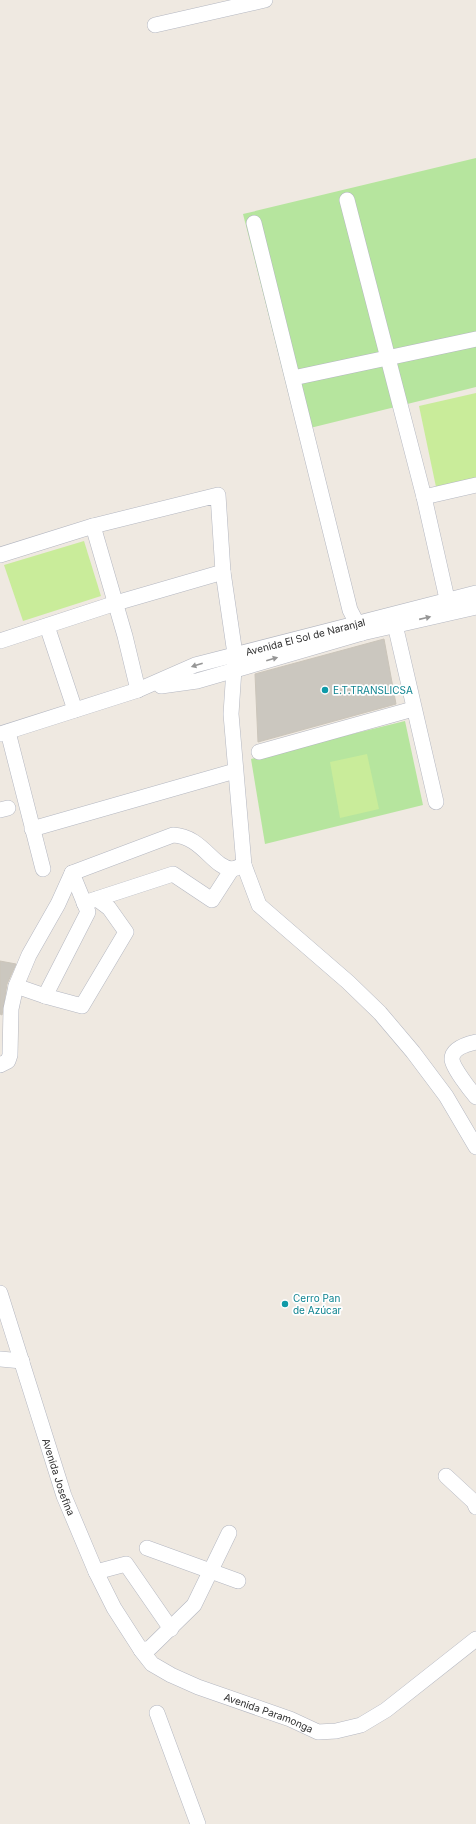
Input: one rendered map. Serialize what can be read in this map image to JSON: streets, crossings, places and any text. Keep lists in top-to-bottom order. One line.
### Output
{"streets":{"street":["Avenida El Sol de Naranjal","Avenida Josefina","Avenida Paramonga"]},"crossings":[["Avenida Josefina","Avenida Paramonga"]],"places":["E.T.TRANSLICSA","Cerro Pan de Azúcar"]}
